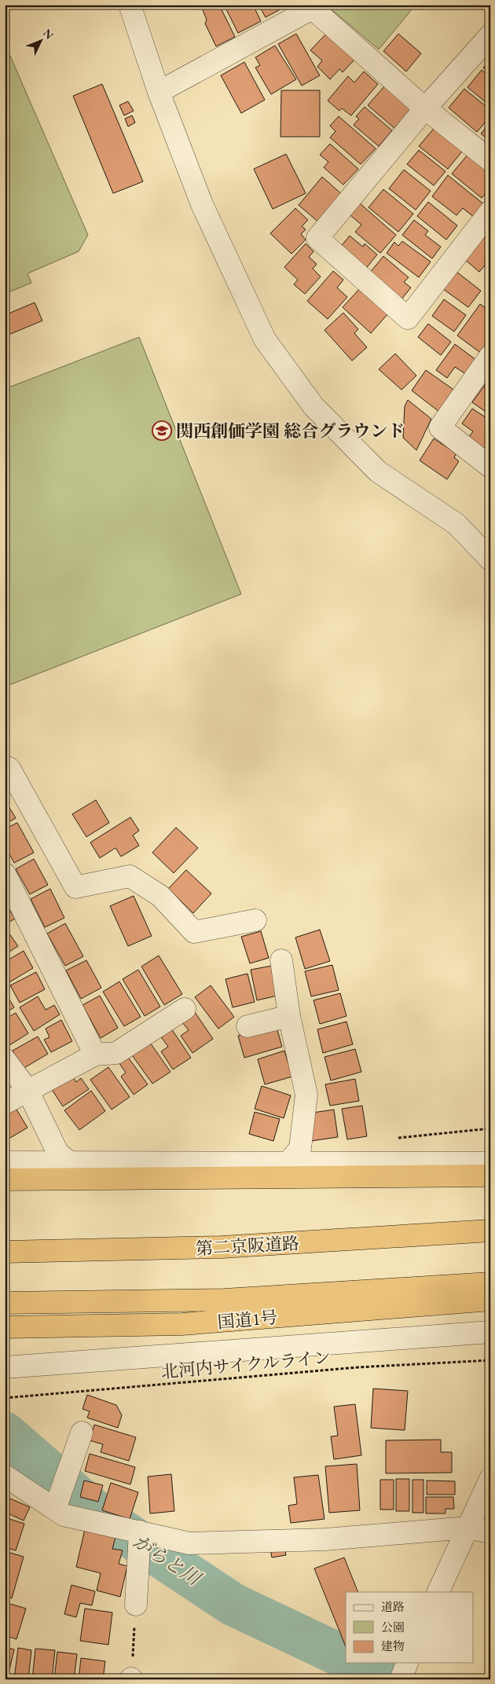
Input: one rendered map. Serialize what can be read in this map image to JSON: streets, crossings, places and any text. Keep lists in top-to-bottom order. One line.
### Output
{"streets":{"highway":["第二京阪道路","国道1号"],"path":["北河内サイクルライン"]},"water":["がらと川"],"places":{"school or university":["関西創価学園 総合グラウンド"]},"legend":["道路","公園","建物"],"north":"top right"}
